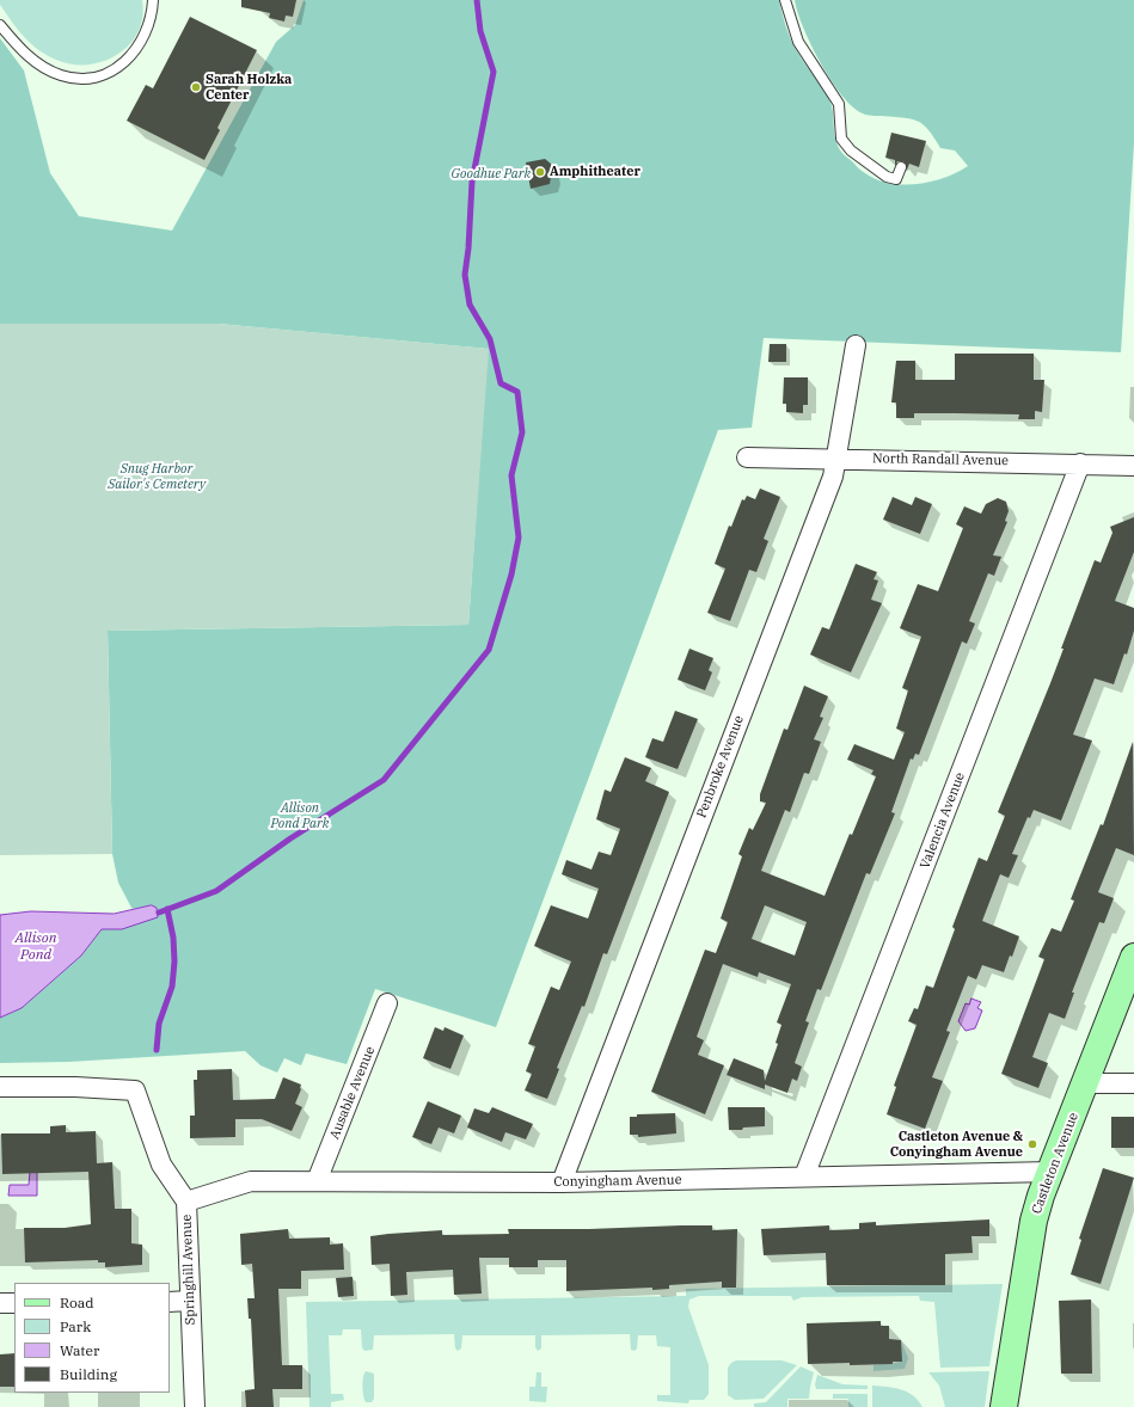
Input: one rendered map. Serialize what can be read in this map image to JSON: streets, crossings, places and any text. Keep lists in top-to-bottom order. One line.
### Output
{"streets":{"street":["North Randall Avenue","Penbroke Avenue","Valencia Avenue","Ausable Avenue","Castleton Avenue","Conyingham Avenue","Springhill Avenue"]},"crossings":[["North Randall Avenue","Penbroke Avenue"],["North Randall Avenue","Valencia Avenue"],["Penbroke Avenue","Conyingham Avenue"],["Valencia Avenue","Conyingham Avenue"],["Ausable Avenue","Conyingham Avenue"],["Castleton Avenue","Conyingham Avenue"],["Conyingham Avenue","Springhill Avenue"]],"water":["Allison Pond"],"parks":["Goodhue Park","Snug Harbor Sailor's Cemetery","Allison Pond Park"],"places":["Sarah Holzka Center","Amphitheater","Castleton Avenue & Conyingham Avenue"],"legend":["Road","Park","Water","Building"]}
